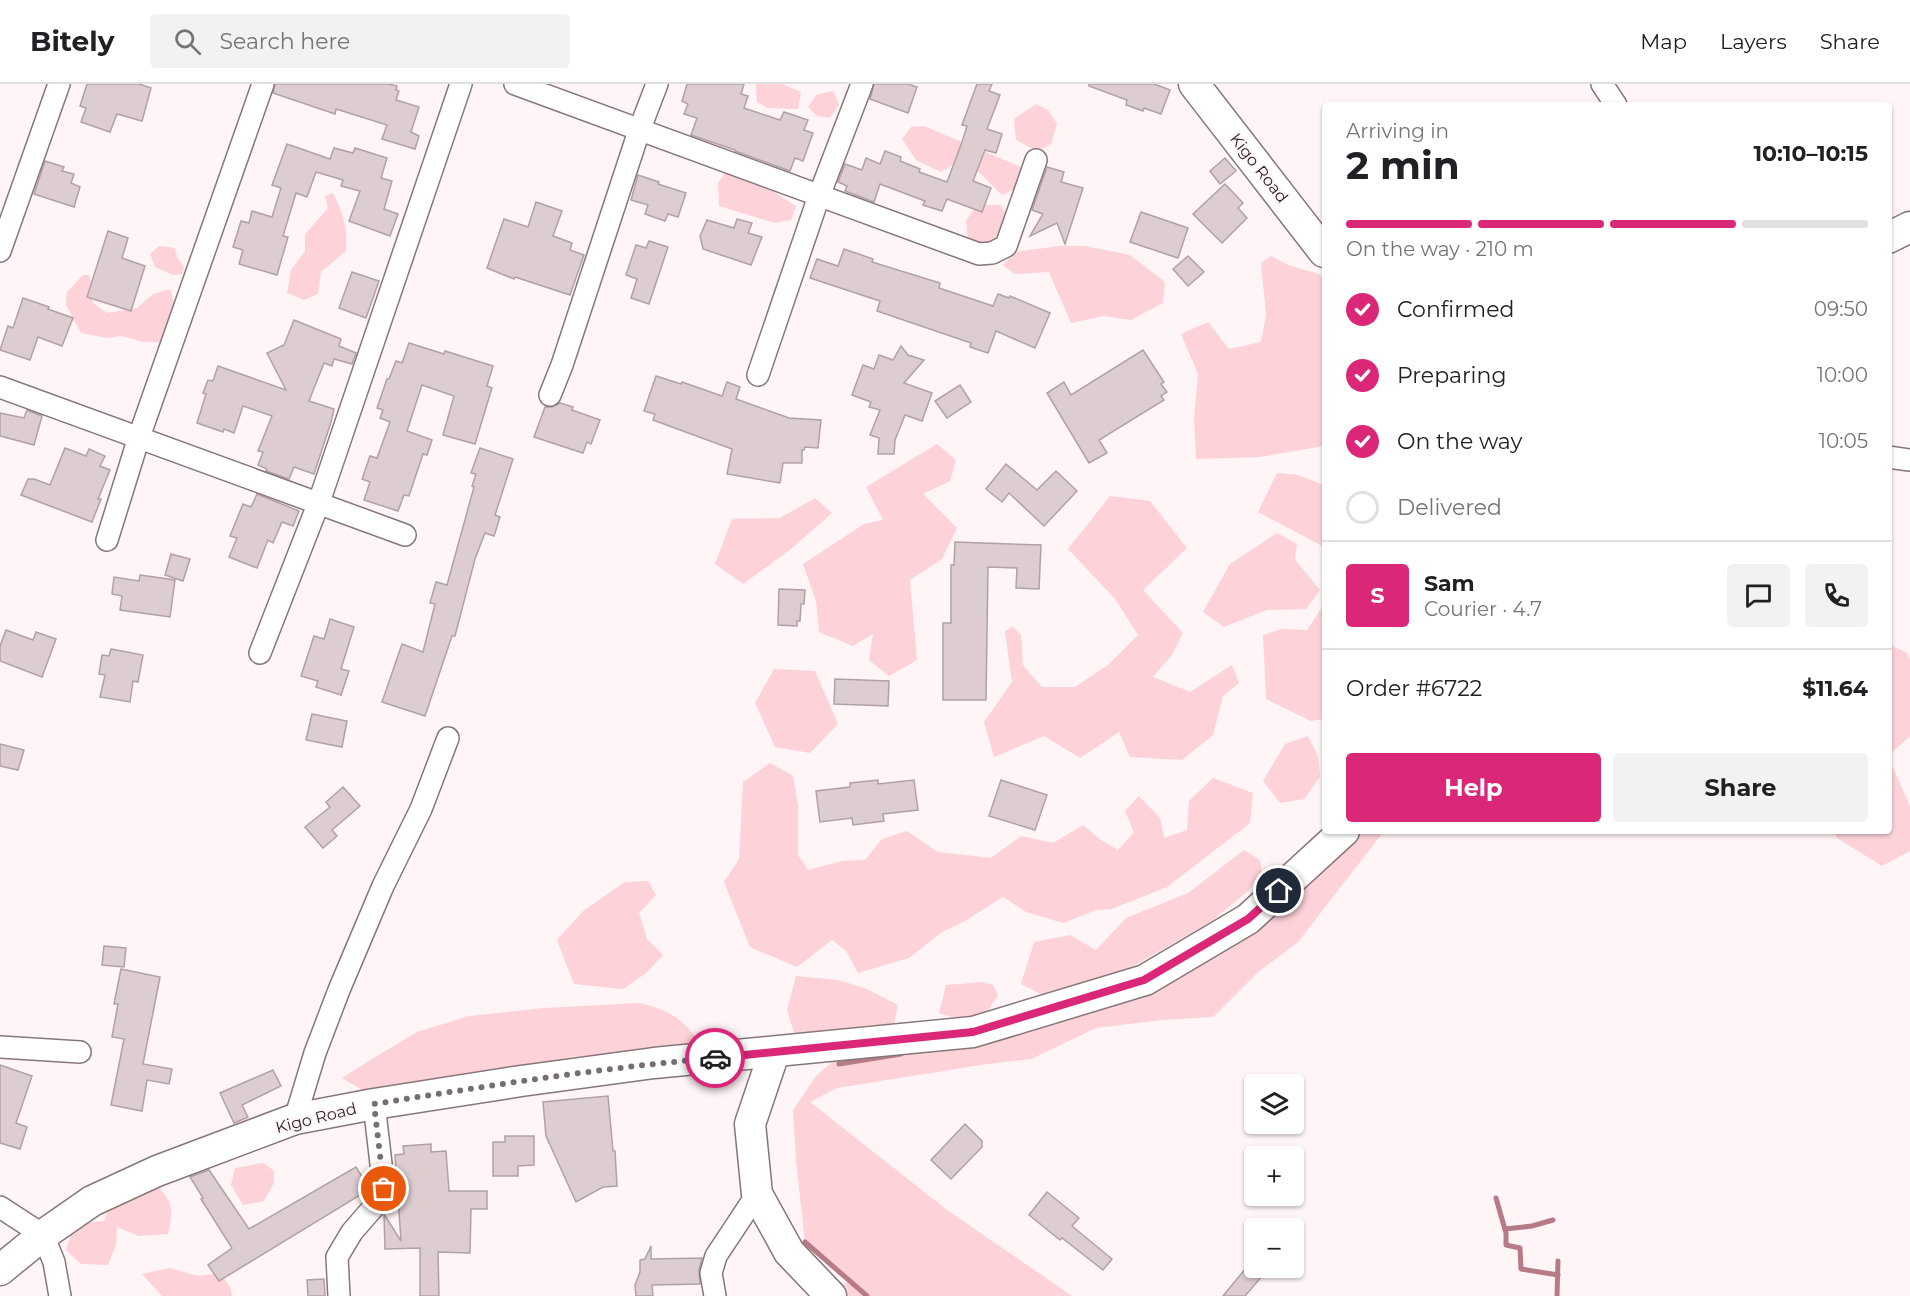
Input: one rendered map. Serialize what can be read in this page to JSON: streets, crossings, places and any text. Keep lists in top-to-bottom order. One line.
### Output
{"streets":{"street":["Kigo Road"]},"page":{"header":"Bitely","search":"Search here","nav":["Map","Layers","Share"],"heading":["2 min","Arriving in","10:10–10:15"],"panel":["Sam","Courier · 4.7","Order #6722","$11.64"],"bar":"On the way · 210 m","list":[["Confirmed","09:50"],["Preparing","10:00"],["On the way","10:05"],"Delivered"],"round":"S","buttons":["Help","Share"],"map_buttons":["+","−"]}}
